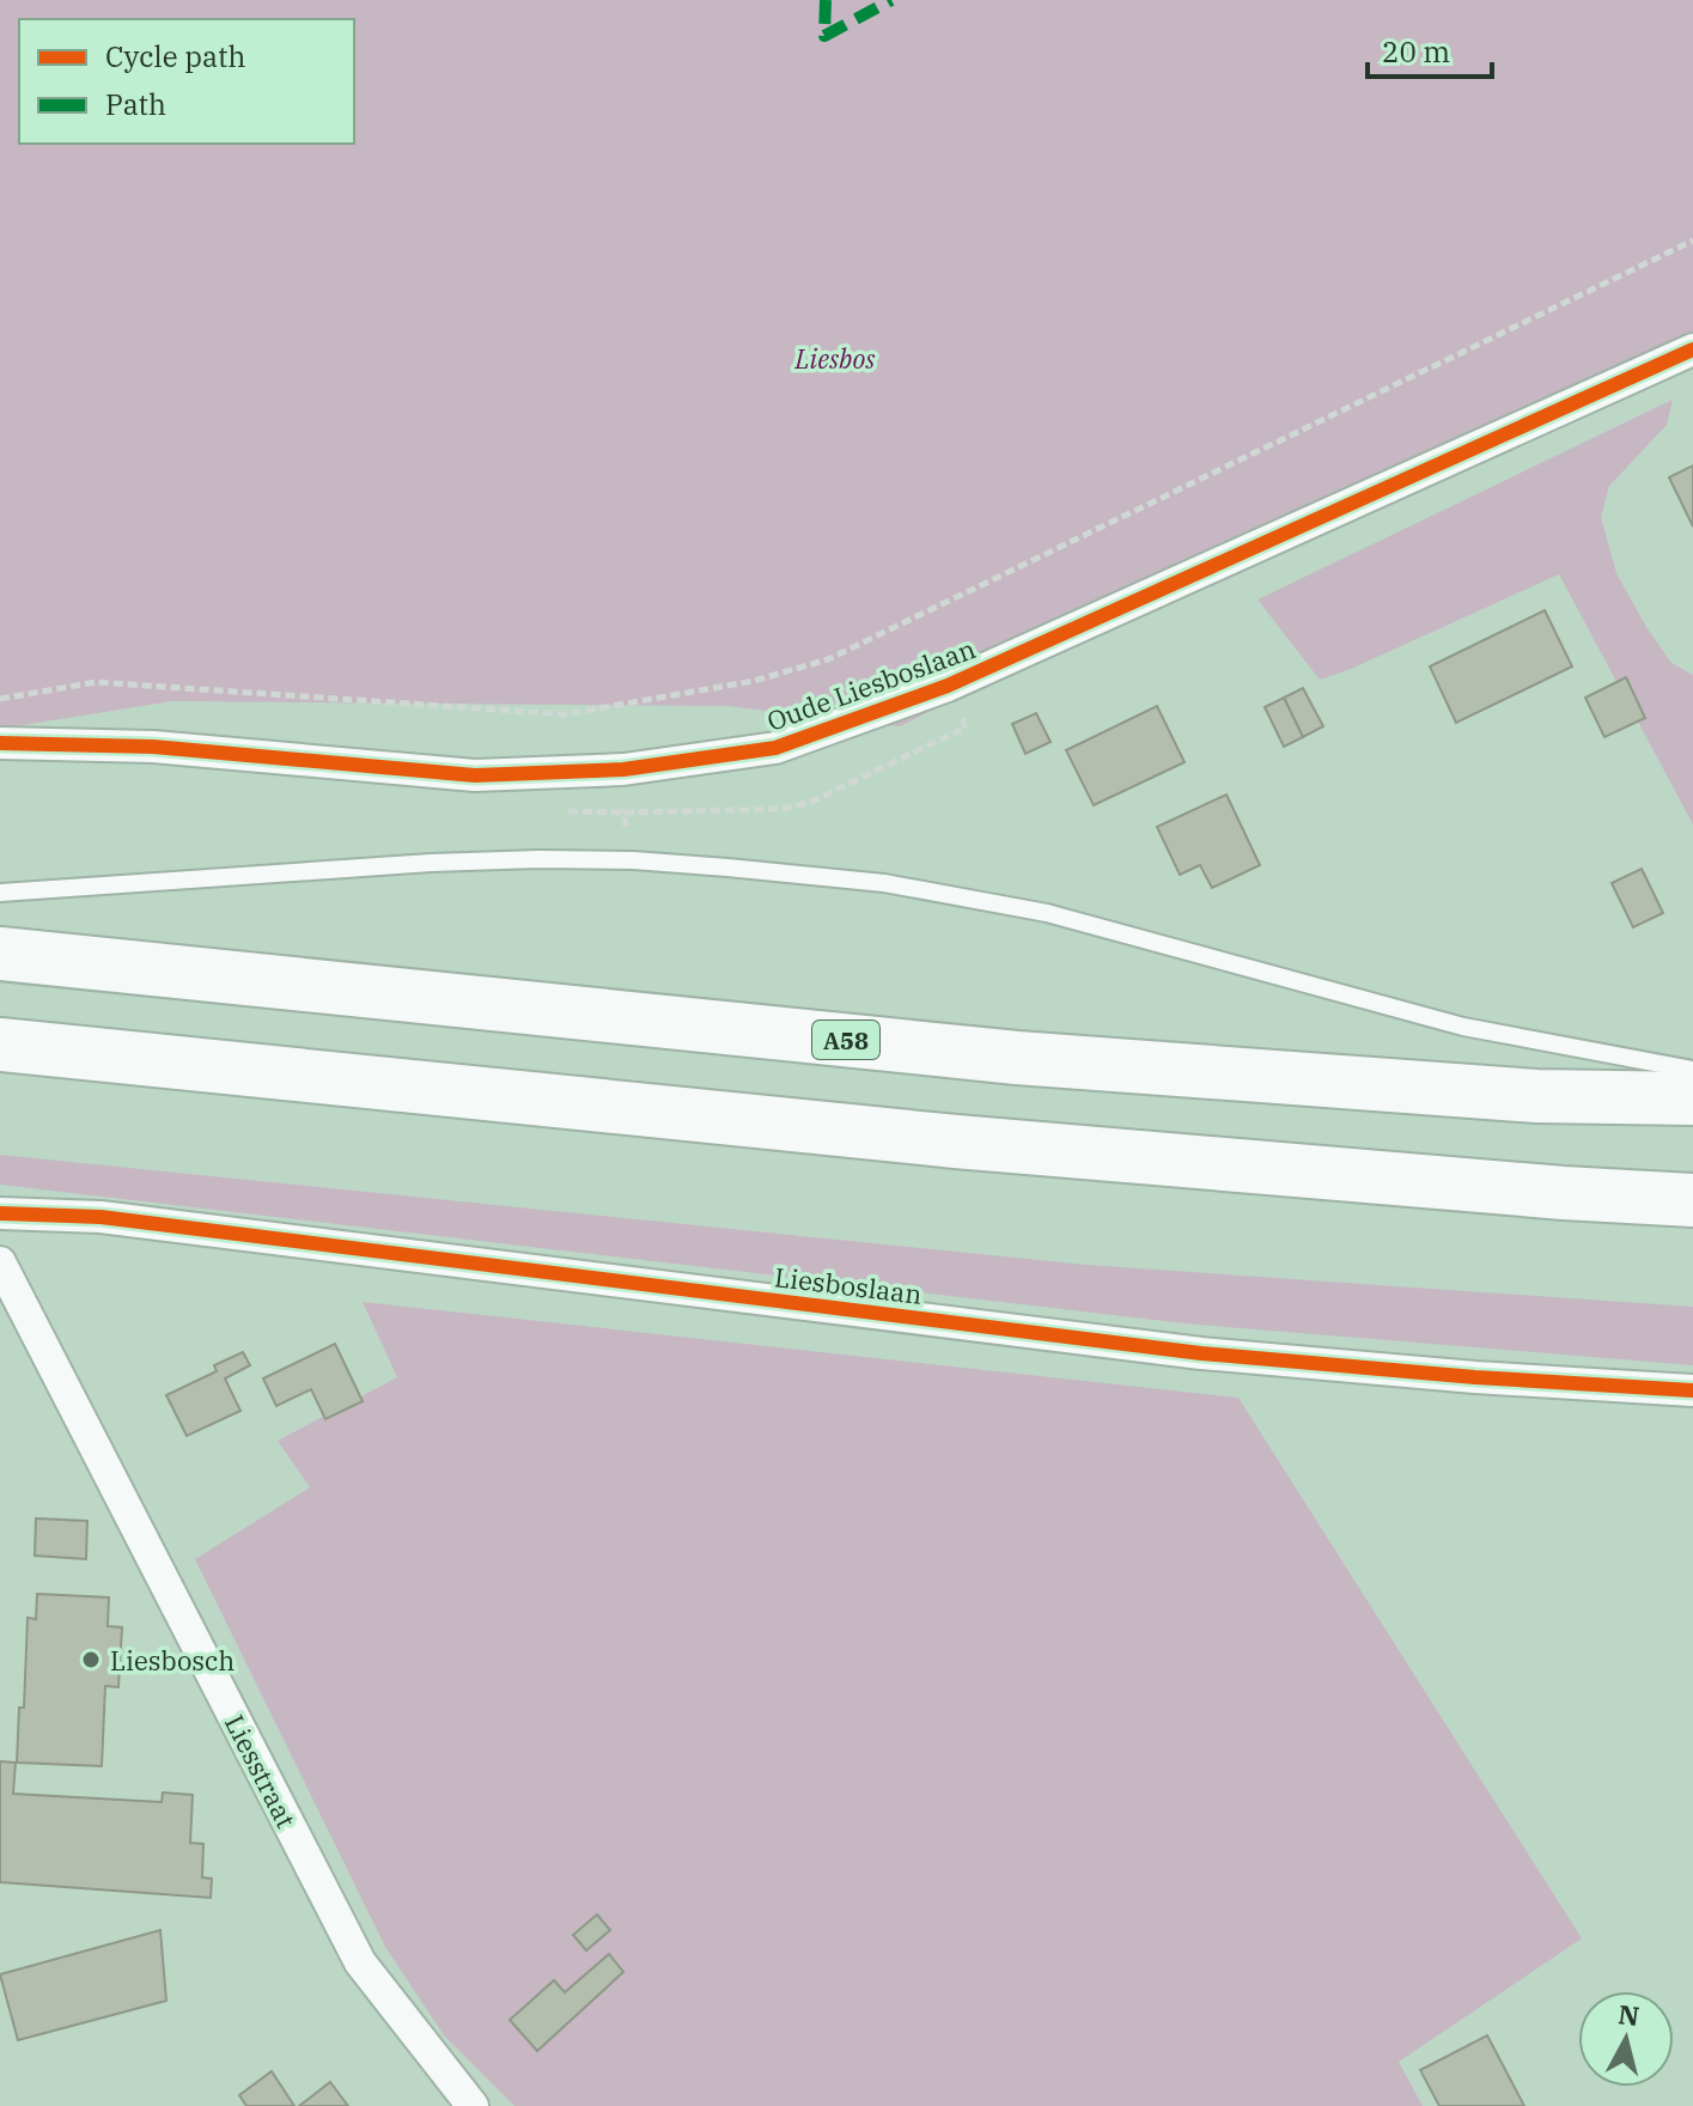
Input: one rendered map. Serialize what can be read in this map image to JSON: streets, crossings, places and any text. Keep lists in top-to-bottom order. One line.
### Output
{"streets":{"highway":["A58"],"street":["Oude Liesboslaan","Liesboslaan","Liesstraat"]},"parks":["Liesbos"],"places":["Liesbosch"],"legend":["Cycle path","Path"],"scale_bar":"20 m","north":"top"}
